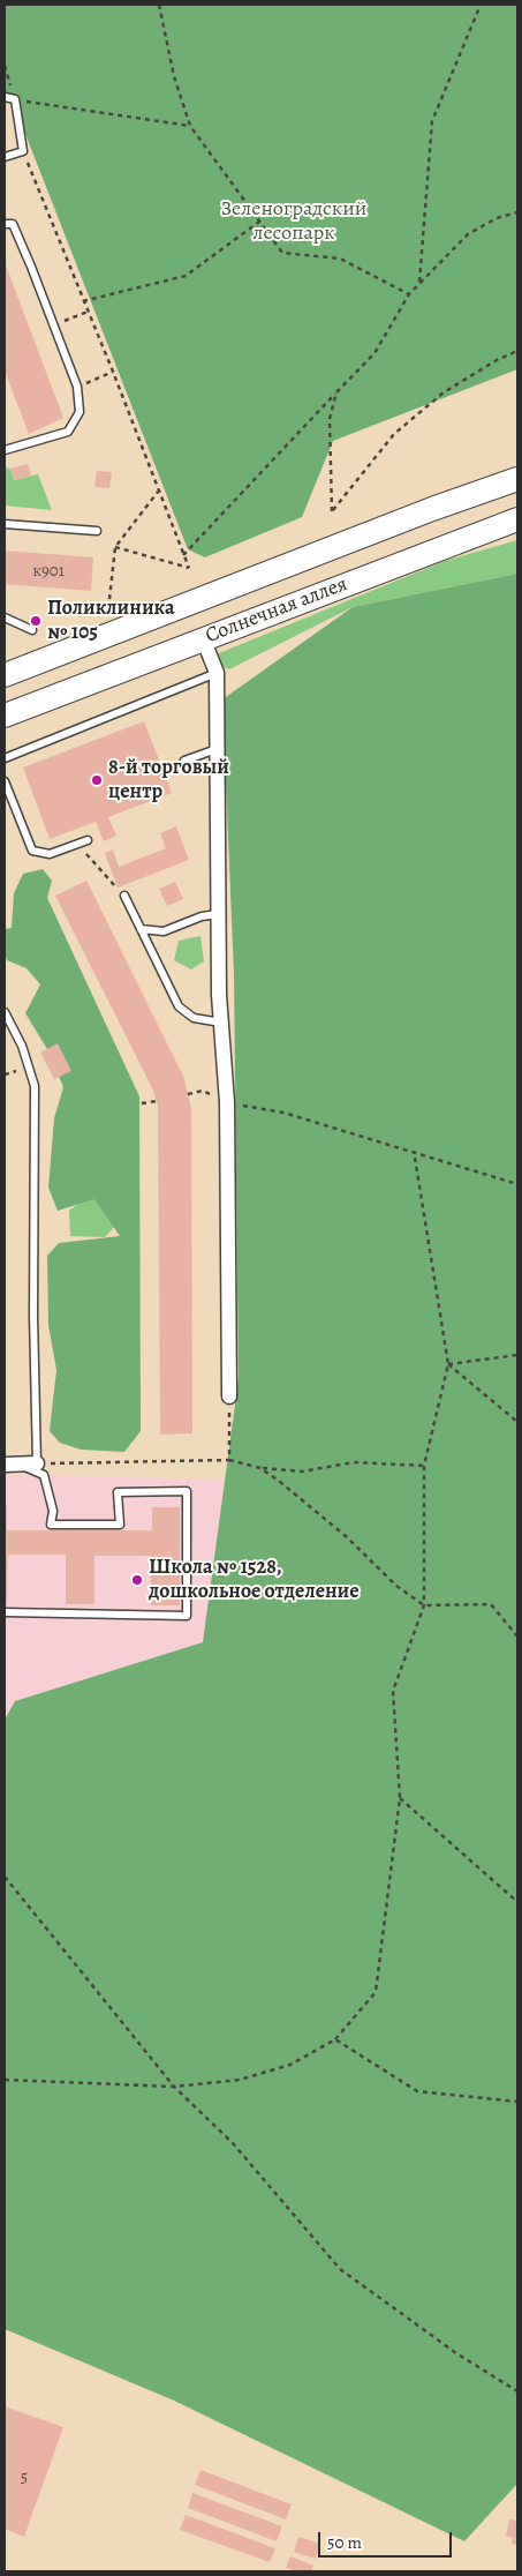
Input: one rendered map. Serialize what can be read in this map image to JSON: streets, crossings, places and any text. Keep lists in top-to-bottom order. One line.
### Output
{"streets":{"main road":["Солнечная аллея"]},"parks":["Зеленоградский лесопарк"],"places":["Поликлиника № 105","8-й торговый центр","Школа № 1528, дошкольное отделение"],"house_numbers":["к901","5"],"scale_bar":"50 m"}
